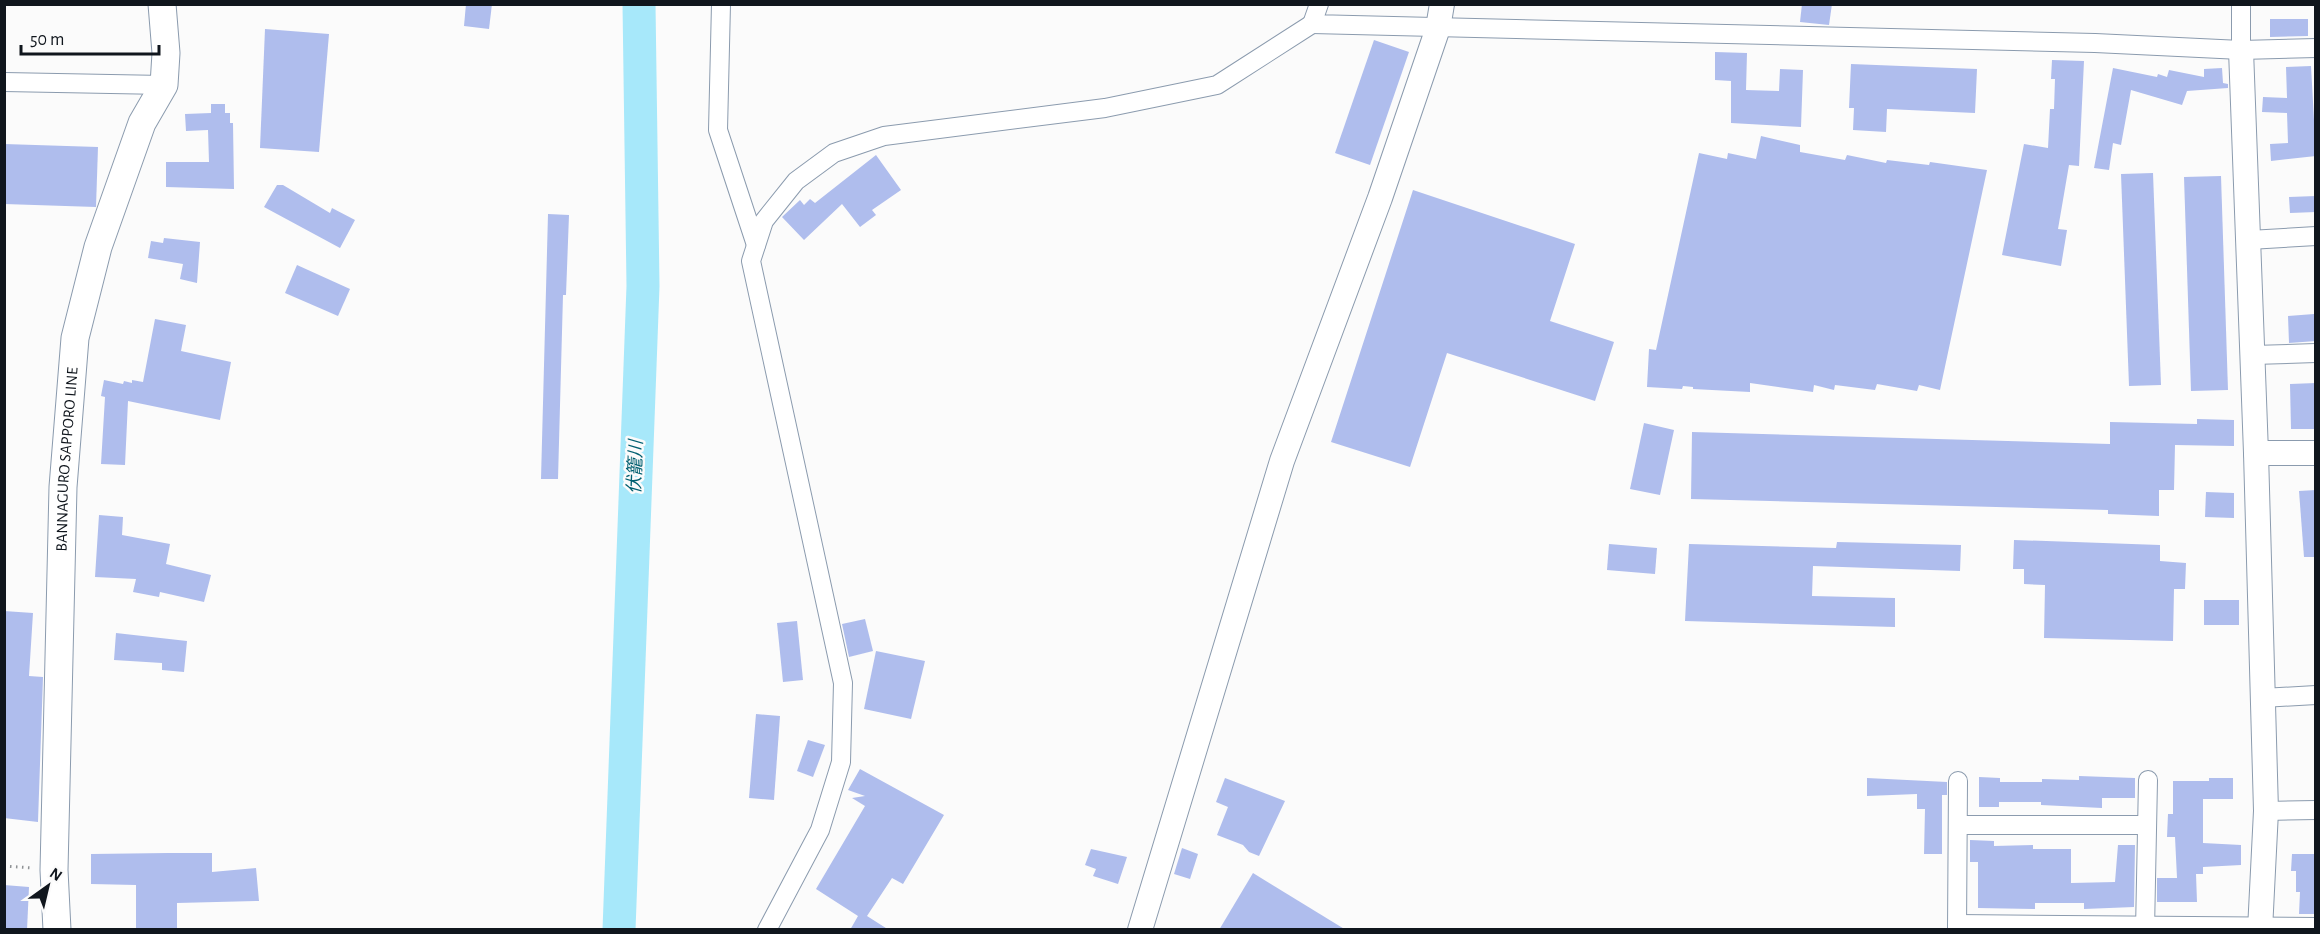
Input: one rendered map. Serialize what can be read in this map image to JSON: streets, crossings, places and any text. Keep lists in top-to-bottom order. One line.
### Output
{"streets":{"main road":["BANNAGURO SAPPORO LINE"]},"water":["伏籠川"],"scale_bar":"50 m","north":"top right"}
